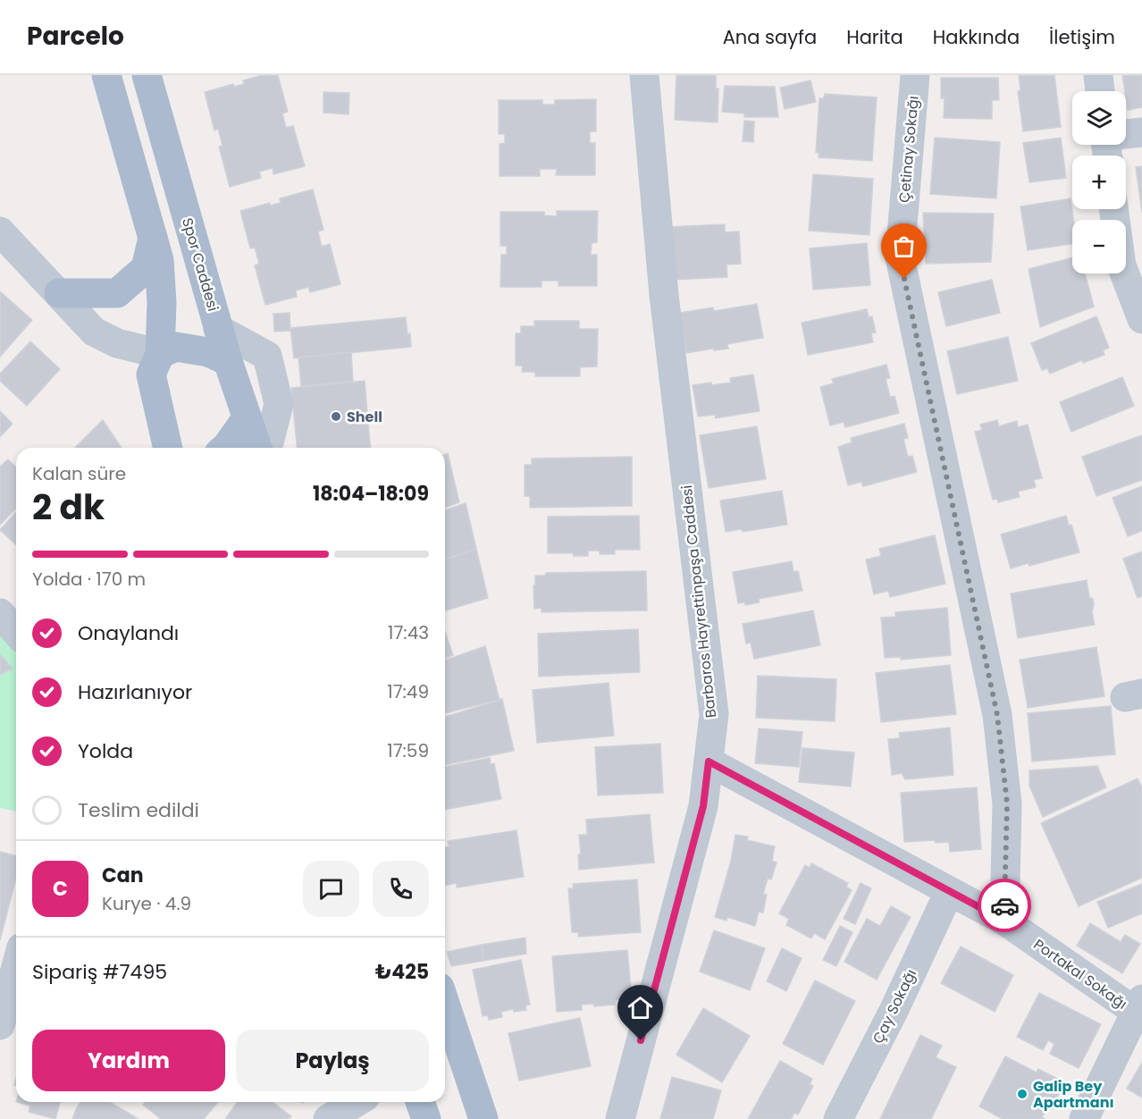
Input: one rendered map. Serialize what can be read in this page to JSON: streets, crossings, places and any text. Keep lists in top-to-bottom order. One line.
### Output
{"streets":{"main road":["Spor Caddesi"],"street":["Çetinay Sokağı","Barbaros Hayrettinpaşa Caddesi","Portakal Sokağı","Çay Sokağı"]},"crossings":[["Çetinay Sokağı","Portakal Sokağı"],["Barbaros Hayrettinpaşa Caddesi","Portakal Sokağı"],["Portakal Sokağı","Çay Sokağı"]],"places":["Shell","Galip Bey Apartmanı"],"page":{"header":"Parcelo","nav":["Ana sayfa","Harita","Hakkında","İletişim"],"map_buttons":["+","−"],"heading":["2 dk","Kalan süre","18:04–18:09"],"panel":["Can","Kurye · 4.9","Sipariş #7495","₺425"],"bar":"Yolda · 170 m","list":[["Onaylandı","17:43"],["Hazırlanıyor","17:49"],["Yolda","17:59"],"Teslim edildi"],"round":"C","buttons":["Yardım","Paylaş"]}}
